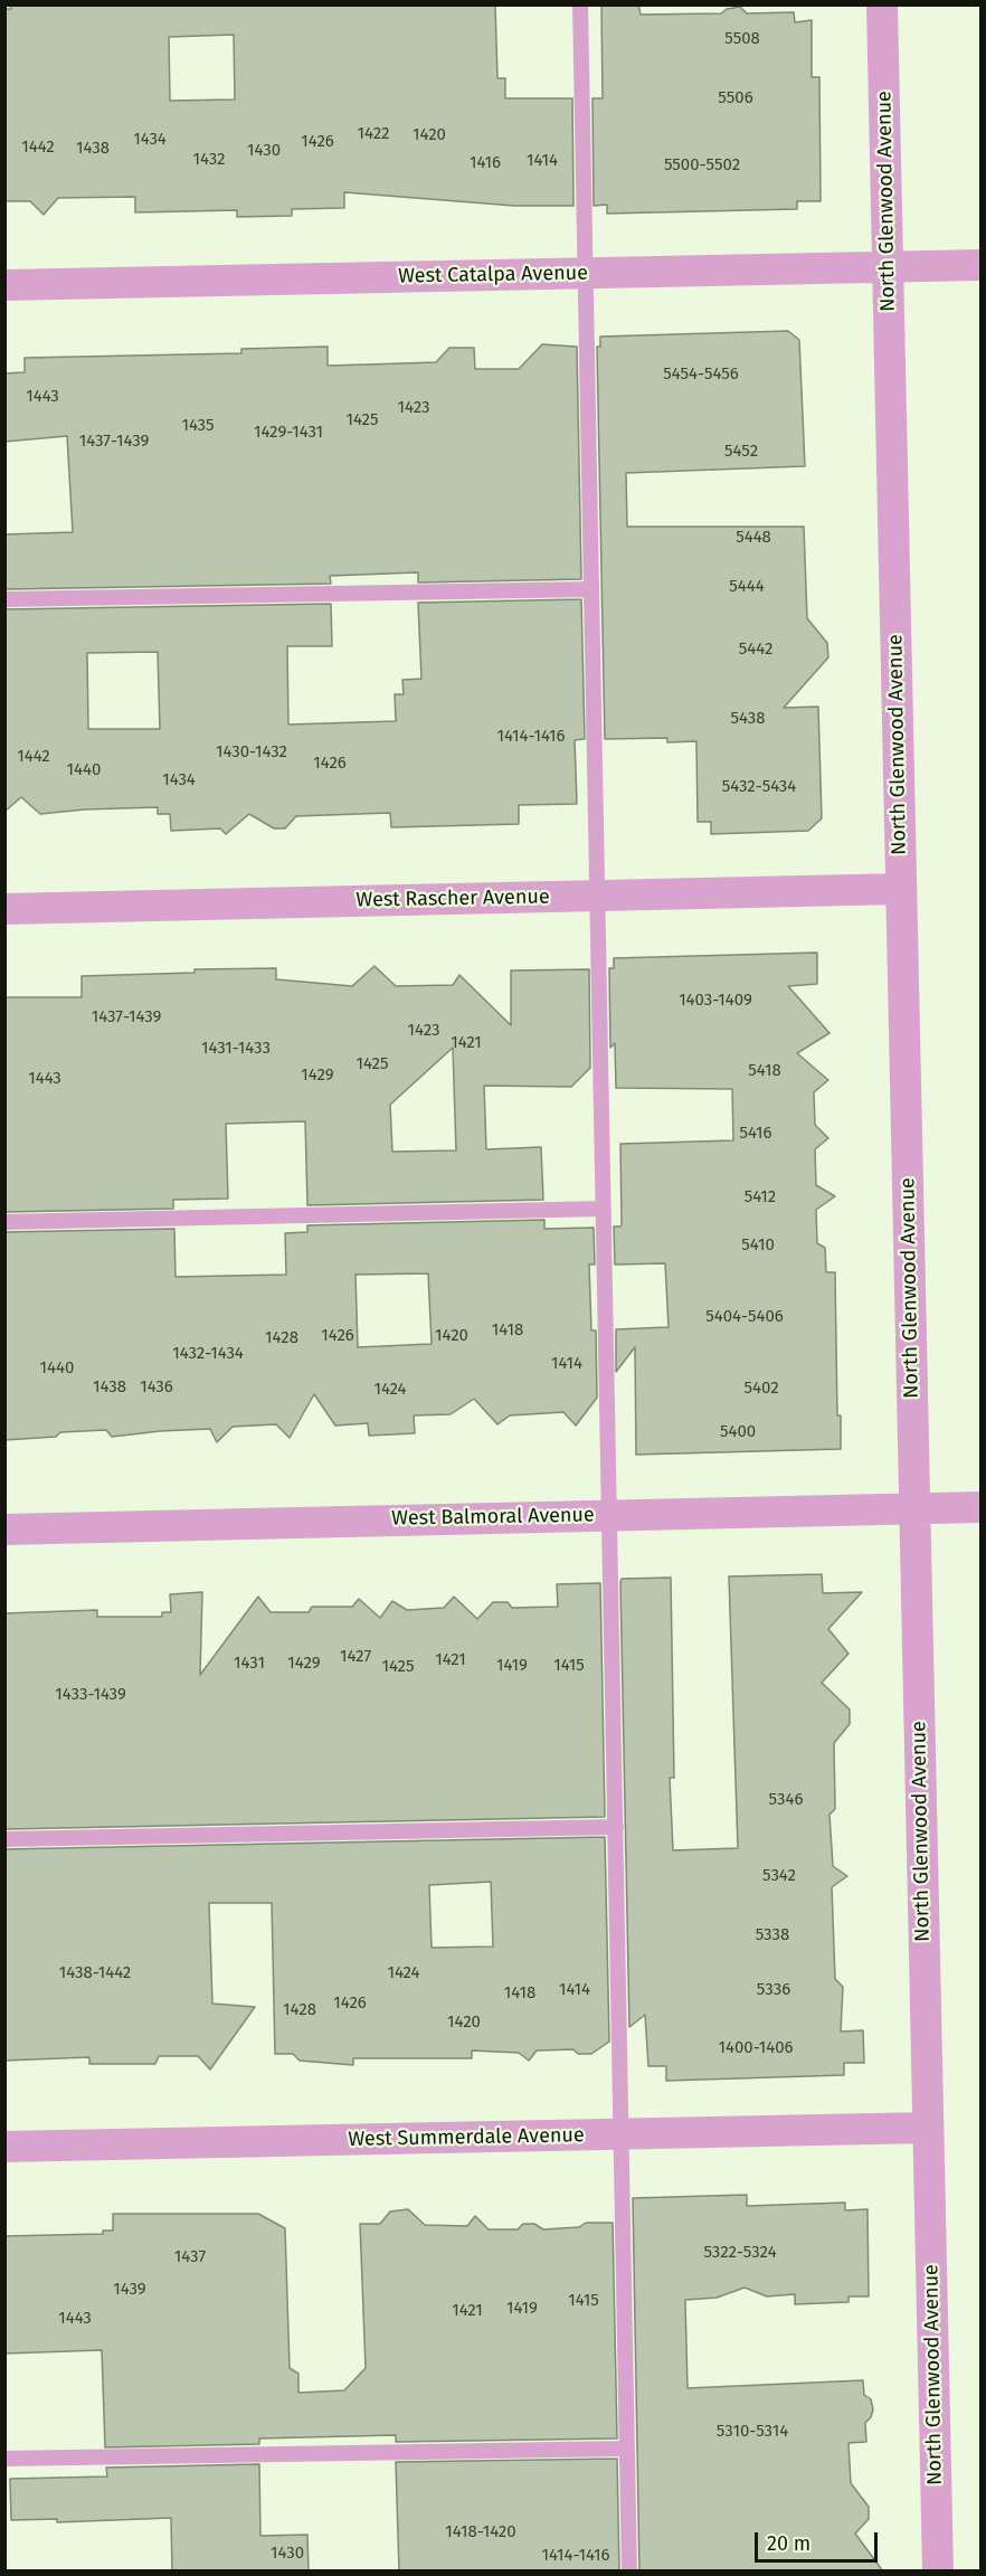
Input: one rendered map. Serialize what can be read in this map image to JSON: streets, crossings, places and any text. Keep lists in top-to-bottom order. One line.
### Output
{"streets":{"street":["North Glenwood Avenue","West Catalpa Avenue","West Rascher Avenue","West Balmoral Avenue","West Summerdale Avenue"]},"crossings":[["North Glenwood Avenue","West Catalpa Avenue"],["North Glenwood Avenue","West Rascher Avenue"],["North Glenwood Avenue","West Balmoral Avenue"],["North Glenwood Avenue","West Summerdale Avenue"]],"house_numbers":["5508","5506","1422","1420","1434","1426","1442","1438","1430","1432","1414","1416","5500-5502","5454-5456","1443","1423","1425","1435","1429-1431","1437-1439","5452","5448","5444","5442","5438","1414-1416","1430-1432","1442","1426","1440","1434","5432-5434","1403-1409","1437-1439","1423","1421","1431-1433","1425","5418","1429","1443","5416","5412","5410","5404-5406","1418","1426","1420","1428","1432-1434","1414","1440","1438","1436","5402","1424","5400","1427","1421","1431","1429","1419","1415","1425","1433-1439","5346","5342","5338","1438-1442","1424","1414","5336","1418","1426","1428","1420","1400-1406","5322-5324","1437","1439","1415","1419","1421","1443","5310-5314","1418-1420","1430","1414-1416"],"scale_bar":"20 m"}
